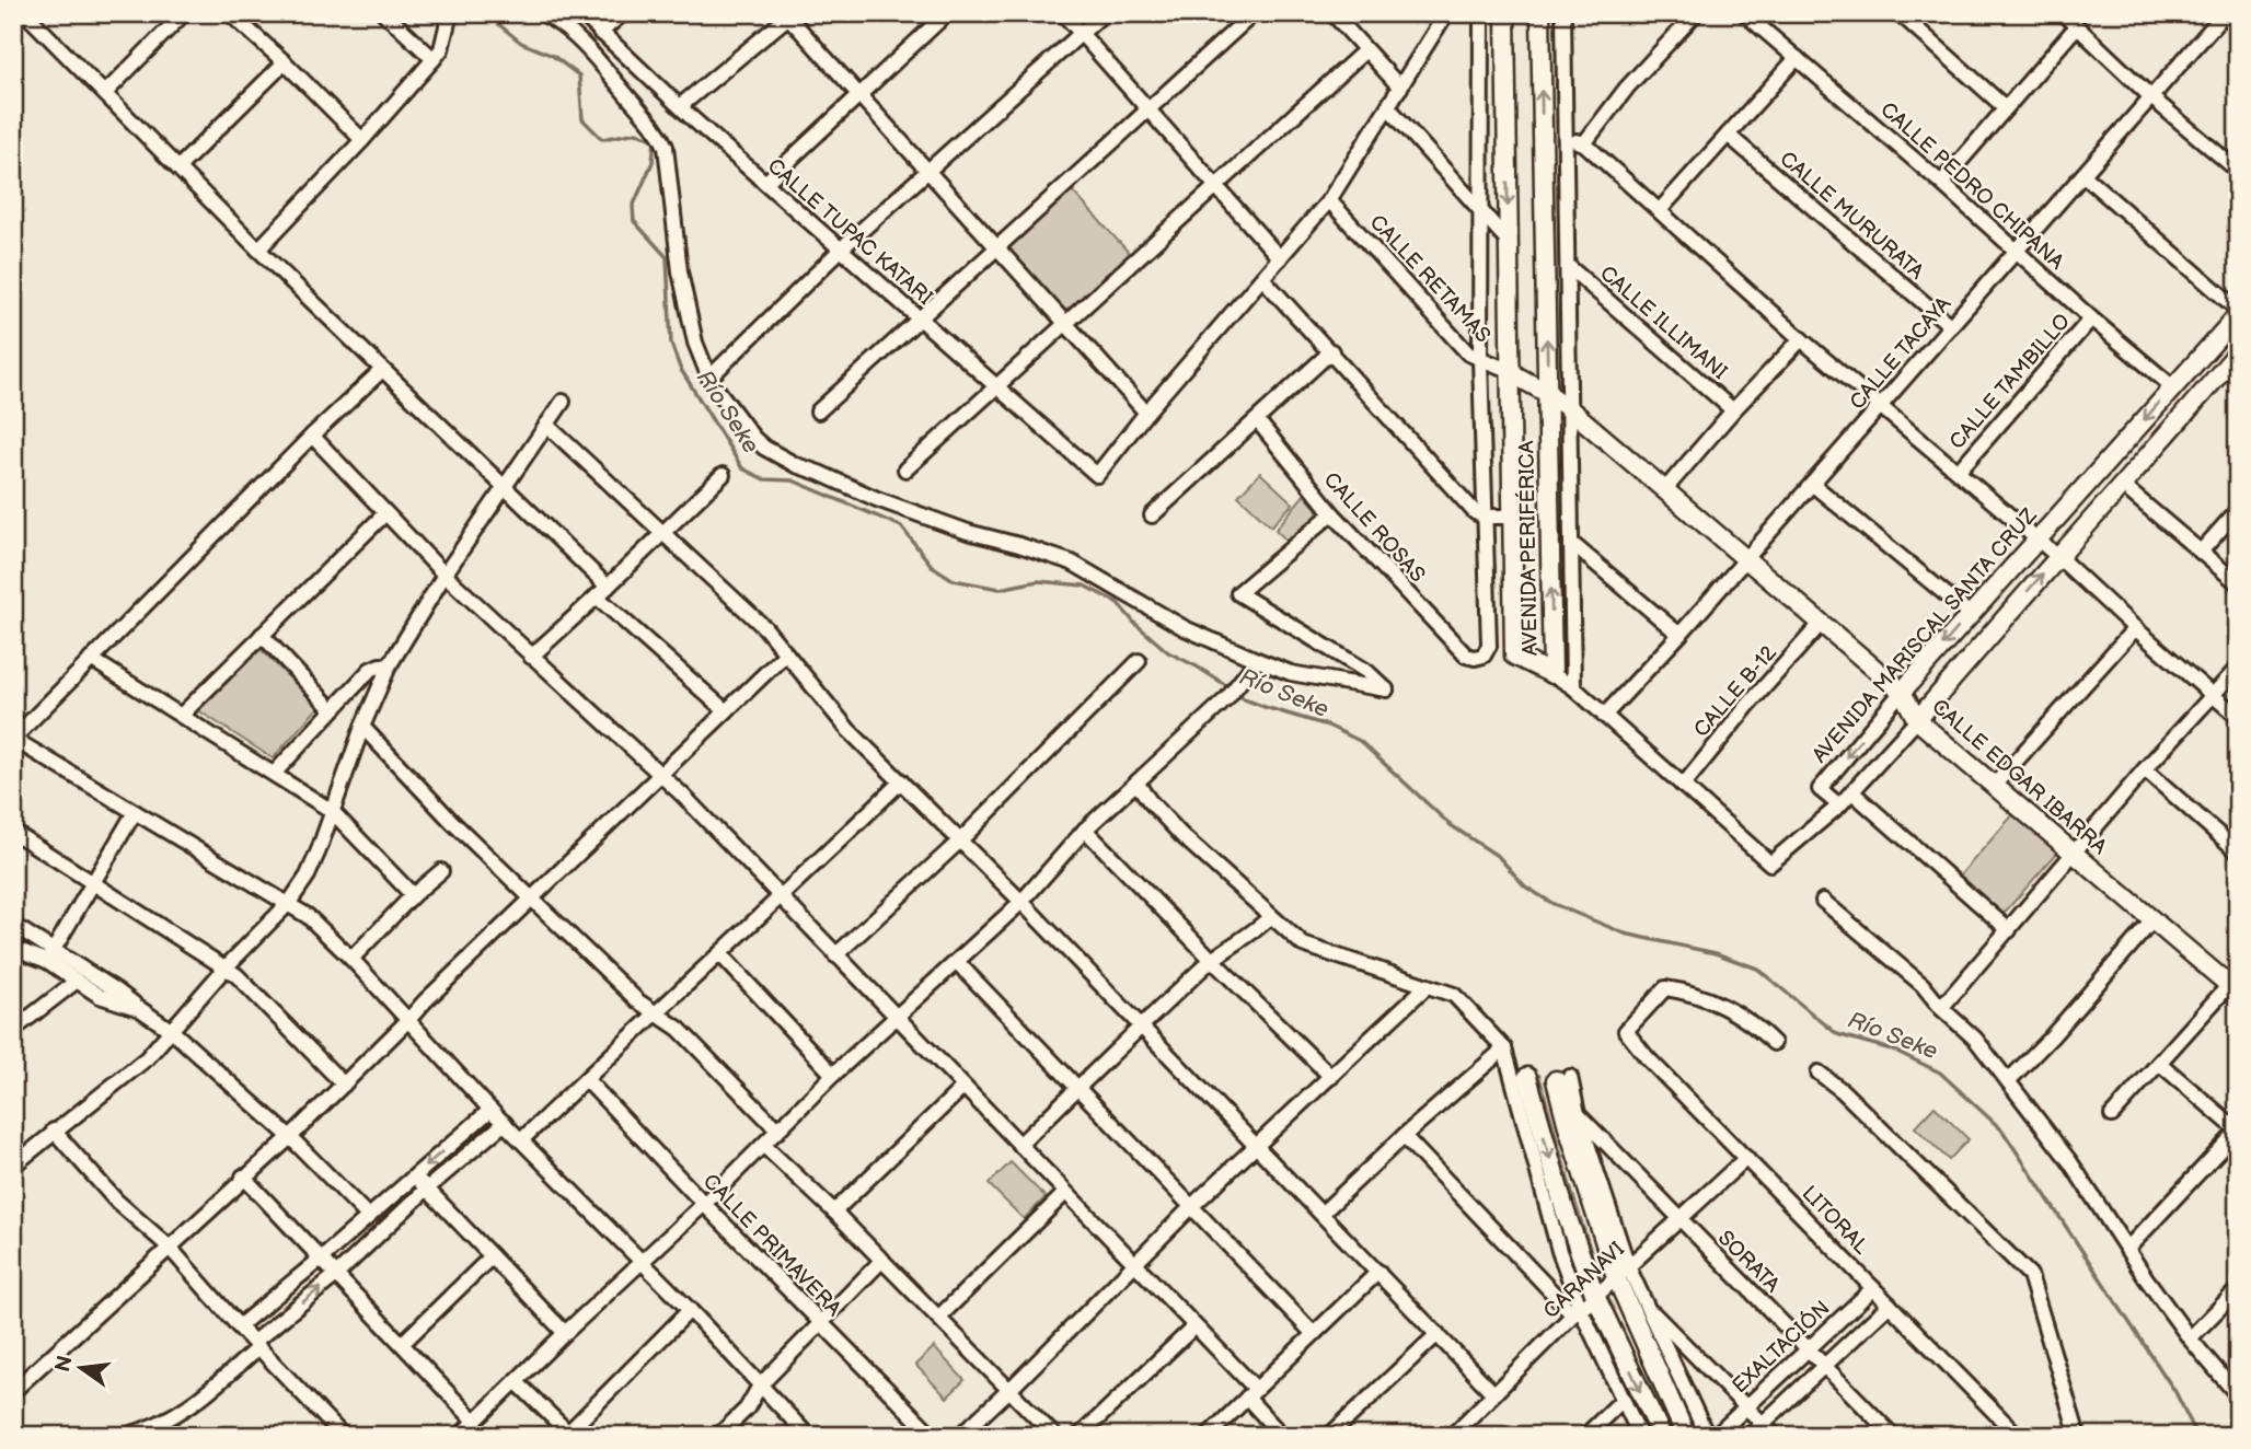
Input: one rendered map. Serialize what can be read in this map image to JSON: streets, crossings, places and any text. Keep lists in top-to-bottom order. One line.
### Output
{"streets":{"street":["CALLE PEDRO CHIPANA","CALLE MURURATA","CALLE TUPAC KATARI","CALLE RETAMAS","CALLE ILLIMANI","CALLE TACAYA","CALLE TAMBILLO","CALLE ROSAS","AVENIDA PERIFÉRICA","AVENIDA MARISCAL SANTA CRUZ","CALLE B-12","CALLE EDGAR IBARRA","LITORAL","CALLE PRIMAVERA","SORATA","CARANAVI","EXALTACIÓN"]},"crossings":[["CALLE PEDRO CHIPANA","CALLE TACAYA"],["CALLE PEDRO CHIPANA","CALLE TAMBILLO"],["CALLE PEDRO CHIPANA","AVENIDA MARISCAL SANTA CRUZ"],["CALLE MURURATA","CALLE TACAYA"],["CALLE RETAMAS","AVENIDA PERIFÉRICA"],["CALLE RETAMAS","CALLE EDGAR IBARRA"],["CALLE TACAYA","CALLE EDGAR IBARRA"],["AVENIDA PERIFÉRICA","CALLE EDGAR IBARRA"],["AVENIDA MARISCAL SANTA CRUZ","CALLE EDGAR IBARRA"],["CALLE B-12","CALLE EDGAR IBARRA"],["LITORAL","CARANAVI"],["LITORAL","EXALTACIÓN"],["SORATA","CARANAVI"],["SORATA","EXALTACIÓN"]],"water":["Río Seke"],"north":"left"}
